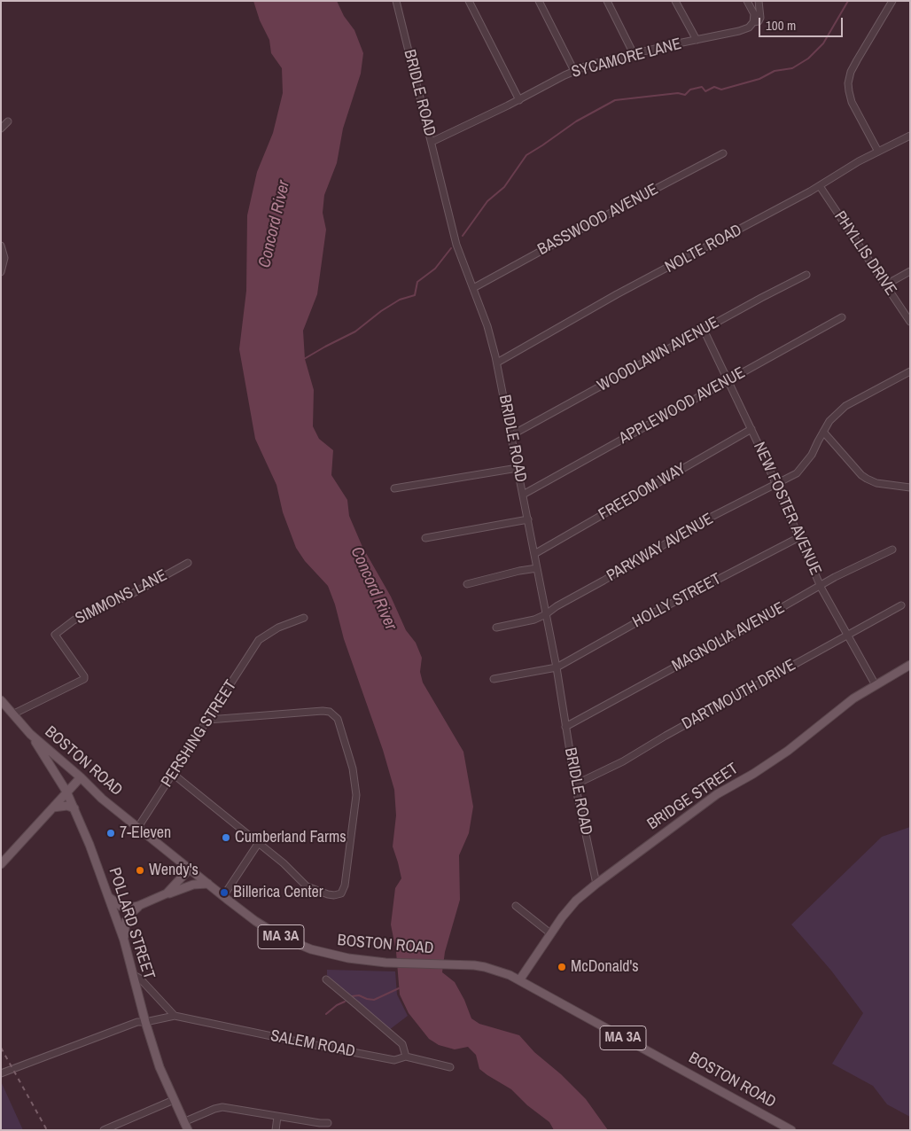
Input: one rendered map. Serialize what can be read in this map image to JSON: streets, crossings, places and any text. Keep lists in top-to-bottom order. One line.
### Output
{"streets":{"main road":["BOSTON ROAD","BRIDGE STREET","POLLARD STREET","MA 3A"],"street":["SYCAMORE LANE","BRIDLE ROAD","BASSWOOD AVENUE","NOLTE ROAD","PHYLLIS DRIVE","WOODLAWN AVENUE","APPLEWOOD AVENUE","FREEDOM WAY","NEW FOSTER AVENUE","PARKWAY AVENUE","SIMMONS LANE","HOLLY STREET","MAGNOLIA AVENUE","DARTMOUTH DRIVE","PERSHING STREET","SALEM ROAD"]},"crossings":[["SYCAMORE LANE","BRIDLE ROAD"],["BRIDLE ROAD","BASSWOOD AVENUE"],["BRIDLE ROAD","NOLTE ROAD"],["BRIDLE ROAD","WOODLAWN AVENUE"],["BRIDLE ROAD","APPLEWOOD AVENUE"],["BRIDLE ROAD","FREEDOM WAY"],["BRIDLE ROAD","PARKWAY AVENUE"],["BRIDLE ROAD","HOLLY STREET"],["BRIDLE ROAD","MAGNOLIA AVENUE"],["BRIDLE ROAD","DARTMOUTH DRIVE"],["BRIDLE ROAD","BRIDGE STREET"],["NOLTE ROAD","PHYLLIS DRIVE"],["WOODLAWN AVENUE","NEW FOSTER AVENUE"],["APPLEWOOD AVENUE","NEW FOSTER AVENUE"],["FREEDOM WAY","NEW FOSTER AVENUE"],["NEW FOSTER AVENUE","PARKWAY AVENUE"],["NEW FOSTER AVENUE","HOLLY STREET"],["NEW FOSTER AVENUE","MAGNOLIA AVENUE"],["NEW FOSTER AVENUE","DARTMOUTH DRIVE"],["NEW FOSTER AVENUE","BRIDGE STREET"],["SIMMONS LANE","BOSTON ROAD"],["PERSHING STREET","BOSTON ROAD"],["BOSTON ROAD","BRIDGE STREET"],["BOSTON ROAD","POLLARD STREET"],["POLLARD STREET","SALEM ROAD"]],"water":["Concord River"],"places":["7-Eleven","Cumberland Farms","Wendy's","Billerica Center","McDonald's"],"scale_bar":"100 m"}
